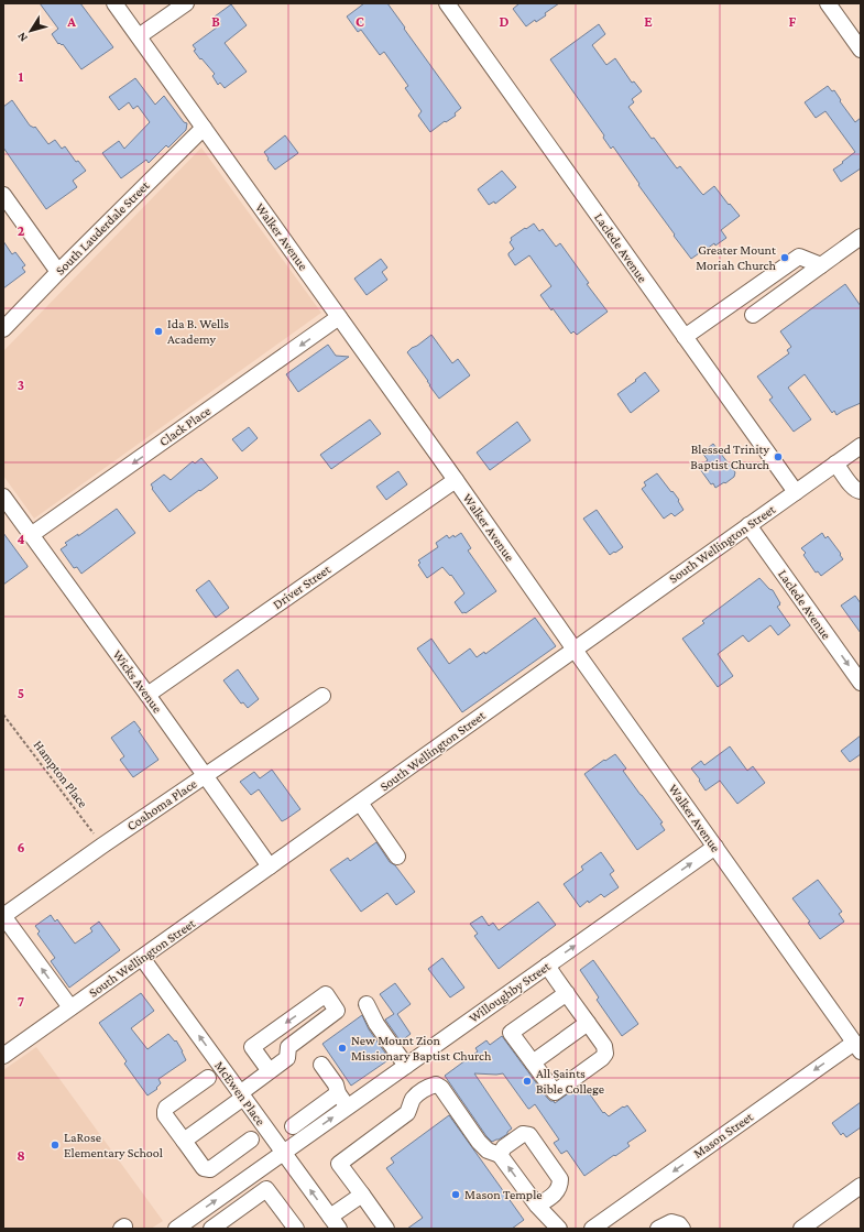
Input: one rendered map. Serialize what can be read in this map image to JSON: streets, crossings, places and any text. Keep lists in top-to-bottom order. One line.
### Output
{"streets":{"street":["South Lauderdale Street","Walker Avenue","Laclede Avenue","Clack Place","South Wellington Street","Driver Street","Wicks Avenue","Coahoma Place","Willoughby Street","McEwen Place","Mason Street"],"path":["Hampton Place"]},"crossings":[["South Lauderdale Street","Walker Avenue"],["Walker Avenue","Clack Place"],["Walker Avenue","South Wellington Street"],["Walker Avenue","Driver Street"],["Walker Avenue","Willoughby Street"],["Walker Avenue","Mason Street"],["Laclede Avenue","South Wellington Street"],["Clack Place","Wicks Avenue"],["South Wellington Street","Wicks Avenue"],["South Wellington Street","McEwen Place"],["Driver Street","Wicks Avenue"],["Wicks Avenue","Coahoma Place"],["Hampton Place","Coahoma Place"],["Willoughby Street","McEwen Place"]],"one_way":["Clack Place","McEwen Place","Mason Street"],"places":["Greater Mount Moriah Church","Ida B. Wells Academy","Blessed Trinity Baptist Church","New Mount Zion Missionary Baptist Church","All Saints Bible College","LaRose Elementary School","Mason Temple"],"north":"bottom left","grid":{"columns":["A","B","C","D","E","F"],"rows":["1","2","3","4","5","6","7","8"]}}
